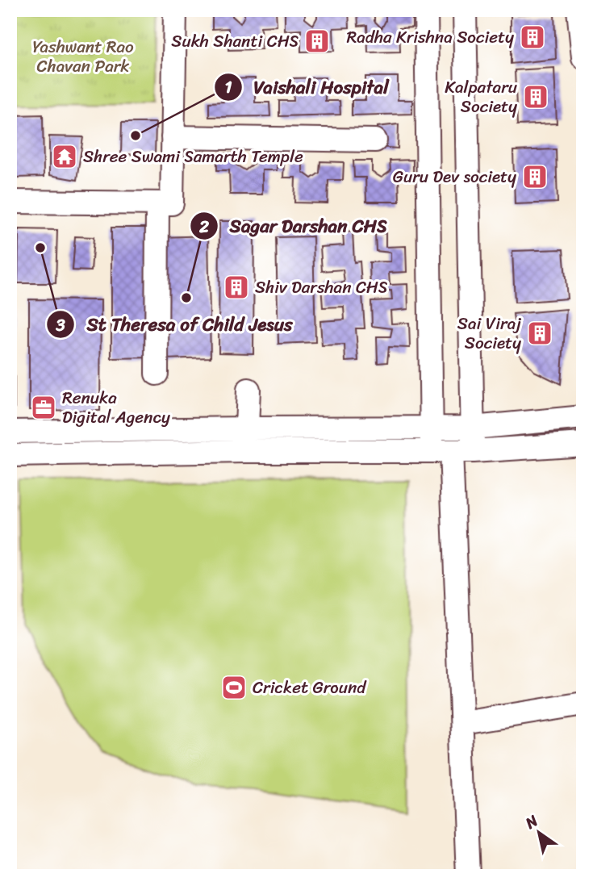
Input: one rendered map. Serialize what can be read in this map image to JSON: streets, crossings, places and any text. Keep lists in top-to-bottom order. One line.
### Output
{"parks":["Yashwant Rao Chavan Park"],"places":{"building":["Radha Krishna Society","Sukh Shanti CHS","Kalpataru Society","Guru Dev society","Shiv Darshan CHS","Sai Viraj Society"],"other":["Vaishali Hospital","St Theresa of Child Jesus","Sagar Darshan CHS"],"temple":["Shree Swami Samarth Temple"],"office":["Renuka Digital Agency"],"sports":["Cricket Ground"]},"north":"top left"}
